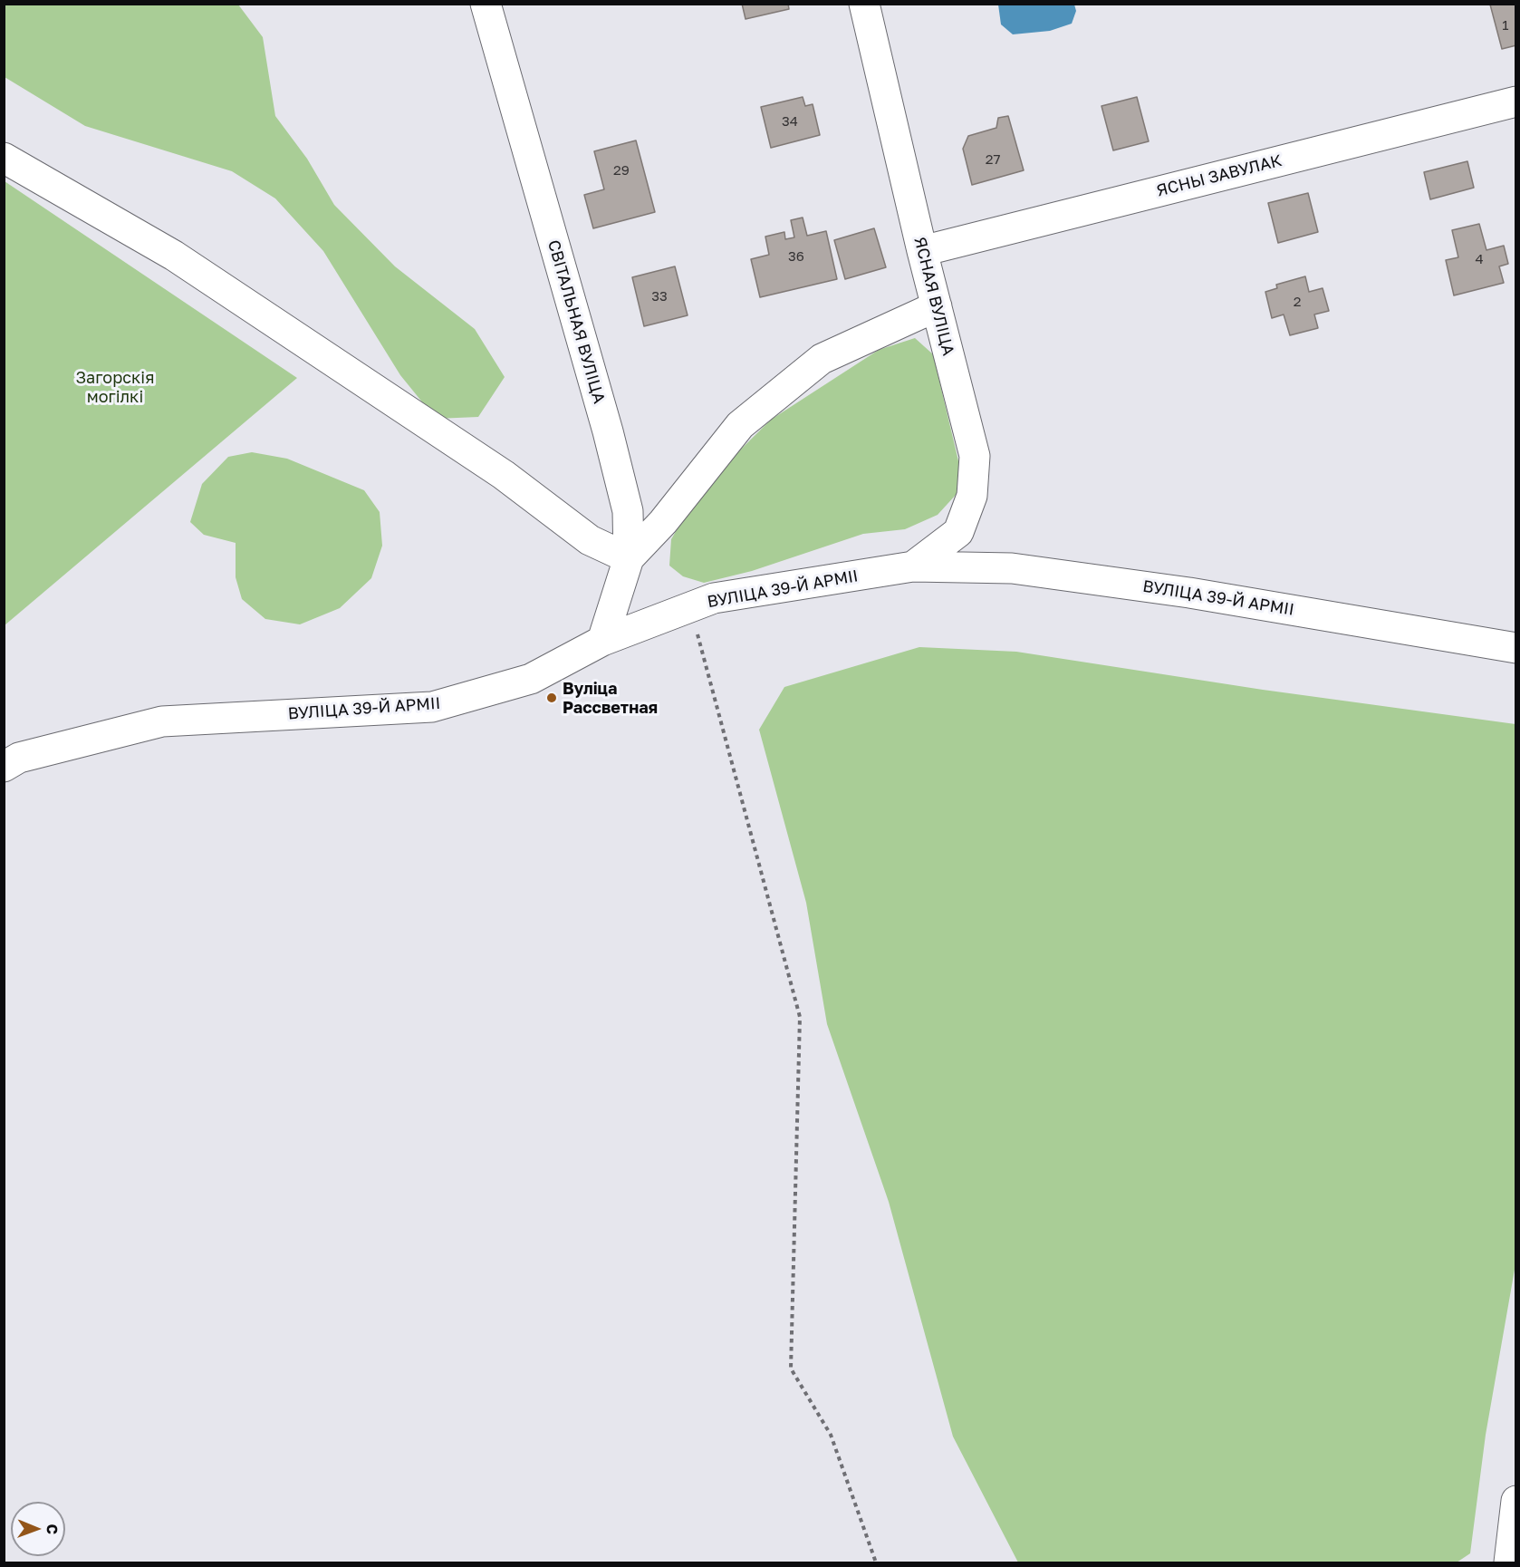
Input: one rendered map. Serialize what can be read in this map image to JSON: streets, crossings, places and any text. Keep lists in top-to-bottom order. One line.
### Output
{"streets":{"street":["ЯСНЫ ЗАВУЛАК","ЯСНАЯ ВУЛІЦА","СВІТАЛЬНАЯ ВУЛІЦА","ВУЛІЦА 39-Й АРМІІ"]},"crossings":[["ЯСНЫ ЗАВУЛАК","ЯСНАЯ ВУЛІЦА"],["ЯСНАЯ ВУЛІЦА","ВУЛІЦА 39-Й АРМІІ"],["СВІТАЛЬНАЯ ВУЛІЦА","ВУЛІЦА 39-Й АРМІІ"]],"parks":["Загорскія могілкі"],"places":["Вуліца Рассветная"],"house_numbers":["1","34","27","29","36","4","33","2"],"north":"right"}
